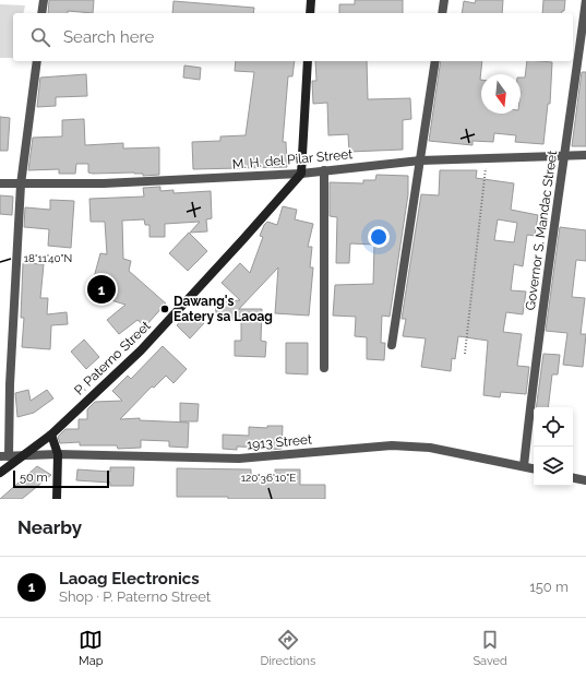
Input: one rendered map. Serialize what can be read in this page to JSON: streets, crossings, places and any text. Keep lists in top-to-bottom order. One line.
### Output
{"streets":{"main road":["P. Paterno Street"],"street":["M. H. del Pilar Street","Governor S. Mandac Street","1913 Street"]},"crossings":[["M. H. del Pilar Street","Governor S. Mandac Street"],["M. H. del Pilar Street","P. Paterno Street"],["Governor S. Mandac Street","1913 Street"],["P. Paterno Street","1913 Street"]],"places":["Dawang's Eatery sa Laoag"],"scale_bar":"50 m","north":"bottom","page":{"search":"Search here","pins":"1","scale":"50 m","heading":"Nearby","list":[{"mark":"1","name":"Laoag Electronics","note":"Shop · P. Paterno Street","value":"150 m"}],"nav":["Map","Directions","Saved"]},"coordinates":["18°11'40\"N","120°36'10\"E"]}
